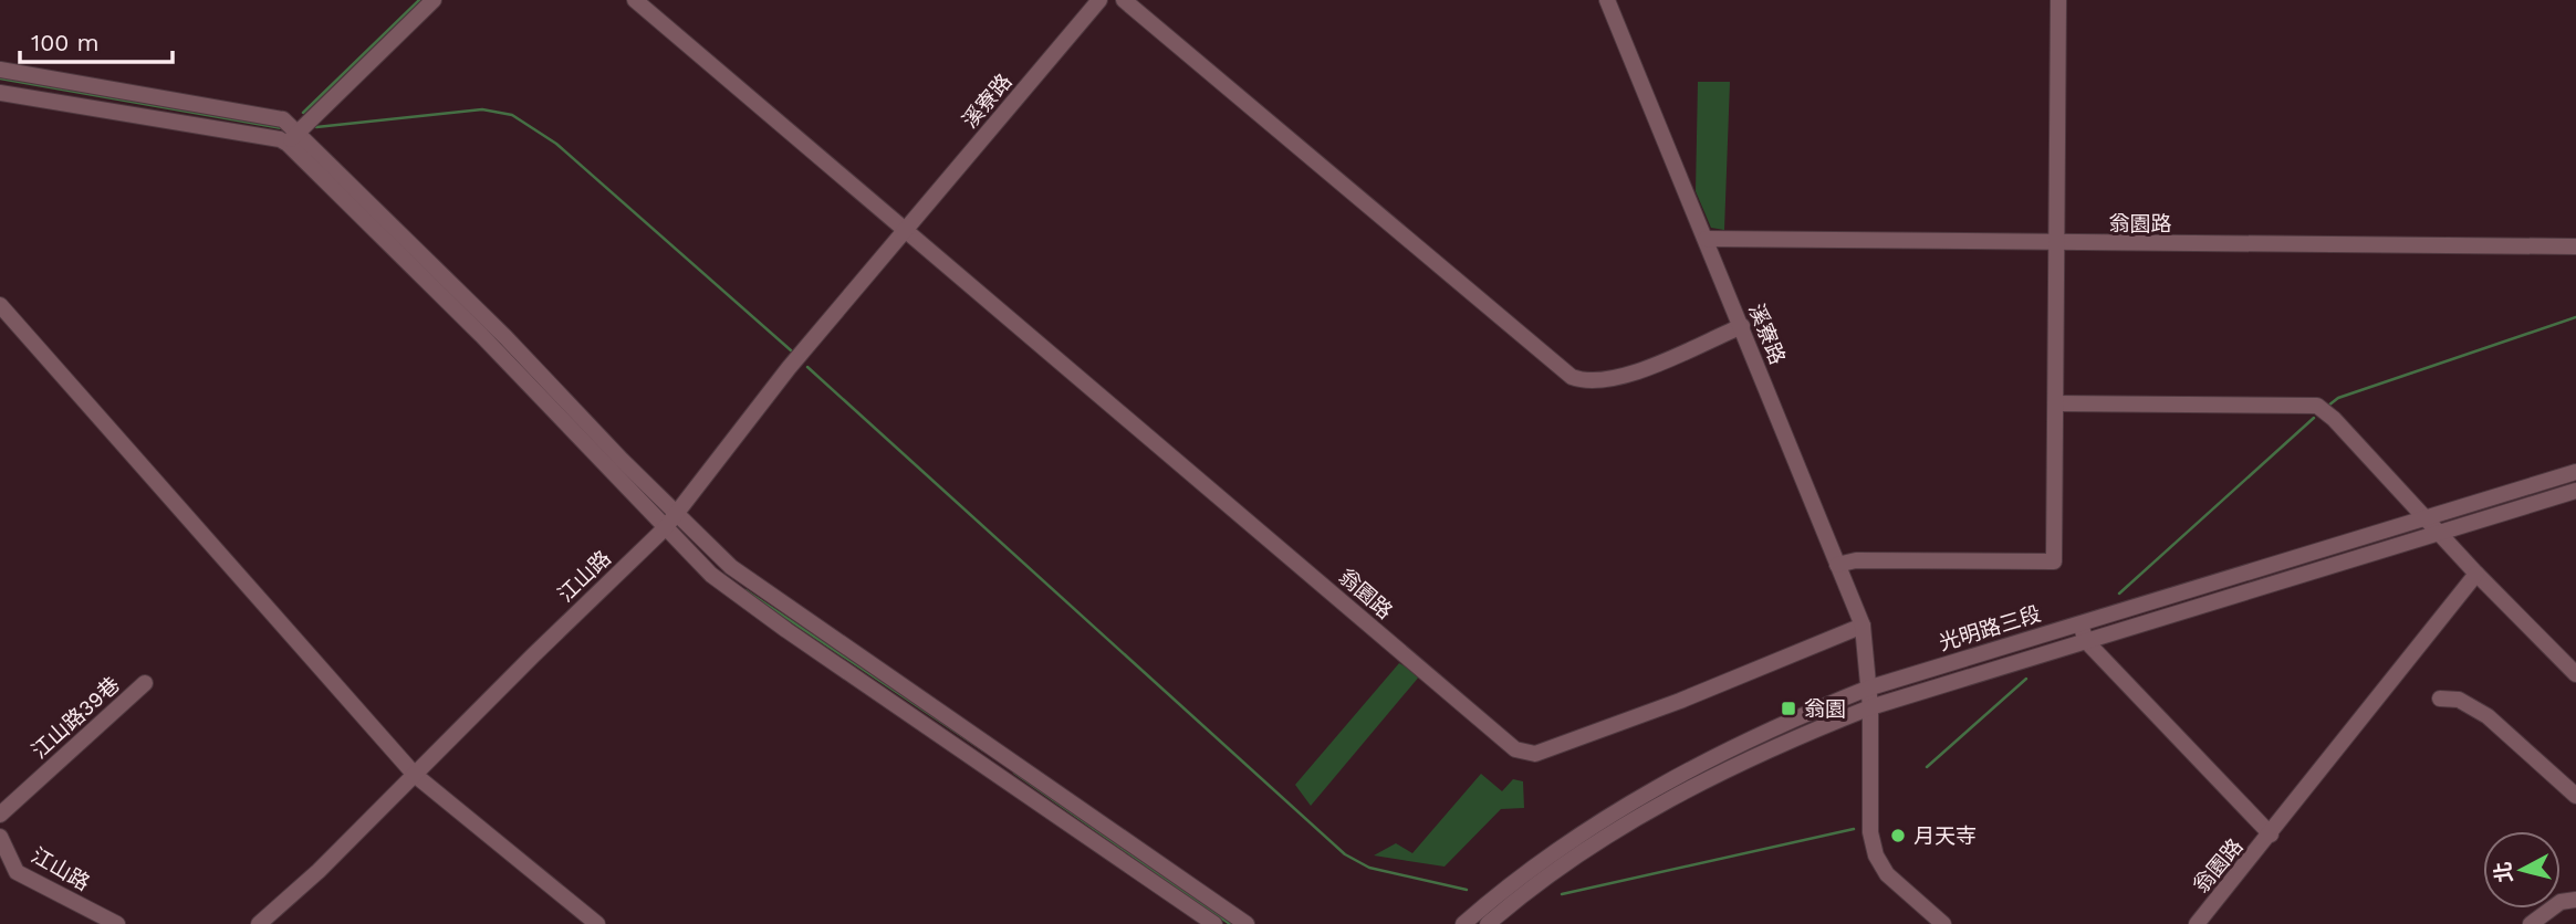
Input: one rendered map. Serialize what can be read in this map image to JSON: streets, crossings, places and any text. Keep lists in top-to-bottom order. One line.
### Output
{"streets":{"street":["溪寮路","翁園路","江山路","光明路三段","江山路39巷"]},"crossings":[["溪寮路","翁園路"],["溪寮路","江山路"],["溪寮路","光明路三段"],["翁園路","江山路"],["翁園路","光明路三段"]],"places":{"transit":["翁園"],"other":["月天寺"]},"scale_bar":"100 m","north":"left"}
